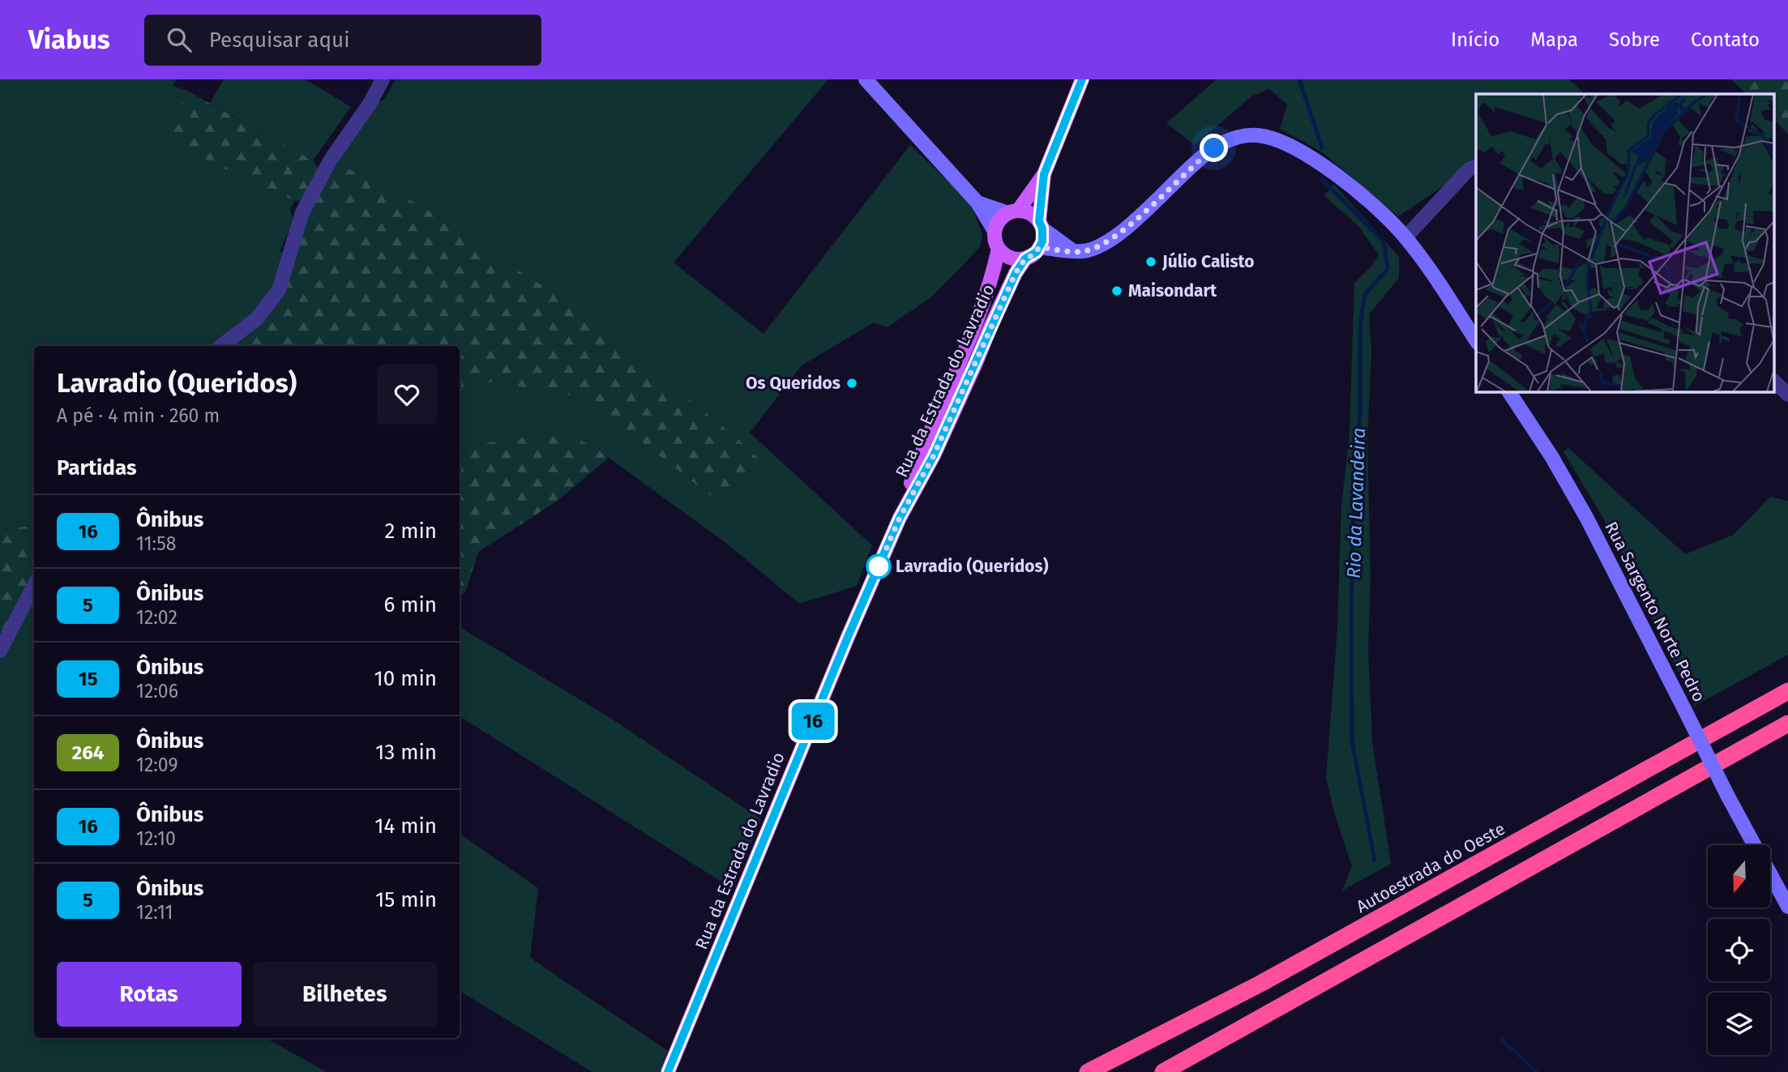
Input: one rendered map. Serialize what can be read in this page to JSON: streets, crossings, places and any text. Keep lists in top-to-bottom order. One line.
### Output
{"streets":{"highway":["Autoestrada do Oeste"],"main road":["Rua da Estrada do Lavradio"],"street":["Rua Sargento Norte Pedro"]},"water":["Rio da Lavandeira"],"places":["Júlio Calisto","Maisondart","Os Queridos","Lavradio (Queridos)"],"lines":["bus line 16"],"north":"bottom","page":{"header":"Viabus","search":"Pesquisar aqui","nav":["Início","Mapa","Sobre","Contato"],"on_map":"16","heading":[["Lavradio (Queridos)","A pé · 4 min · 260 m"],"Partidas"],"list":[{"mark":"16","name":"Ônibus","note":"11:58","value":"2 min"},{"mark":"5","name":"Ônibus","note":"12:02","value":"6 min"},{"mark":"15","name":"Ônibus","note":"12:06","value":"10 min"},{"mark":"264","name":"Ônibus","note":"12:09","value":"13 min"},{"mark":"16","name":"Ônibus","note":"12:10","value":"14 min"},{"mark":"5","name":"Ônibus","note":"12:11","value":"15 min"}],"buttons":["Rotas","Bilhetes"]}}
